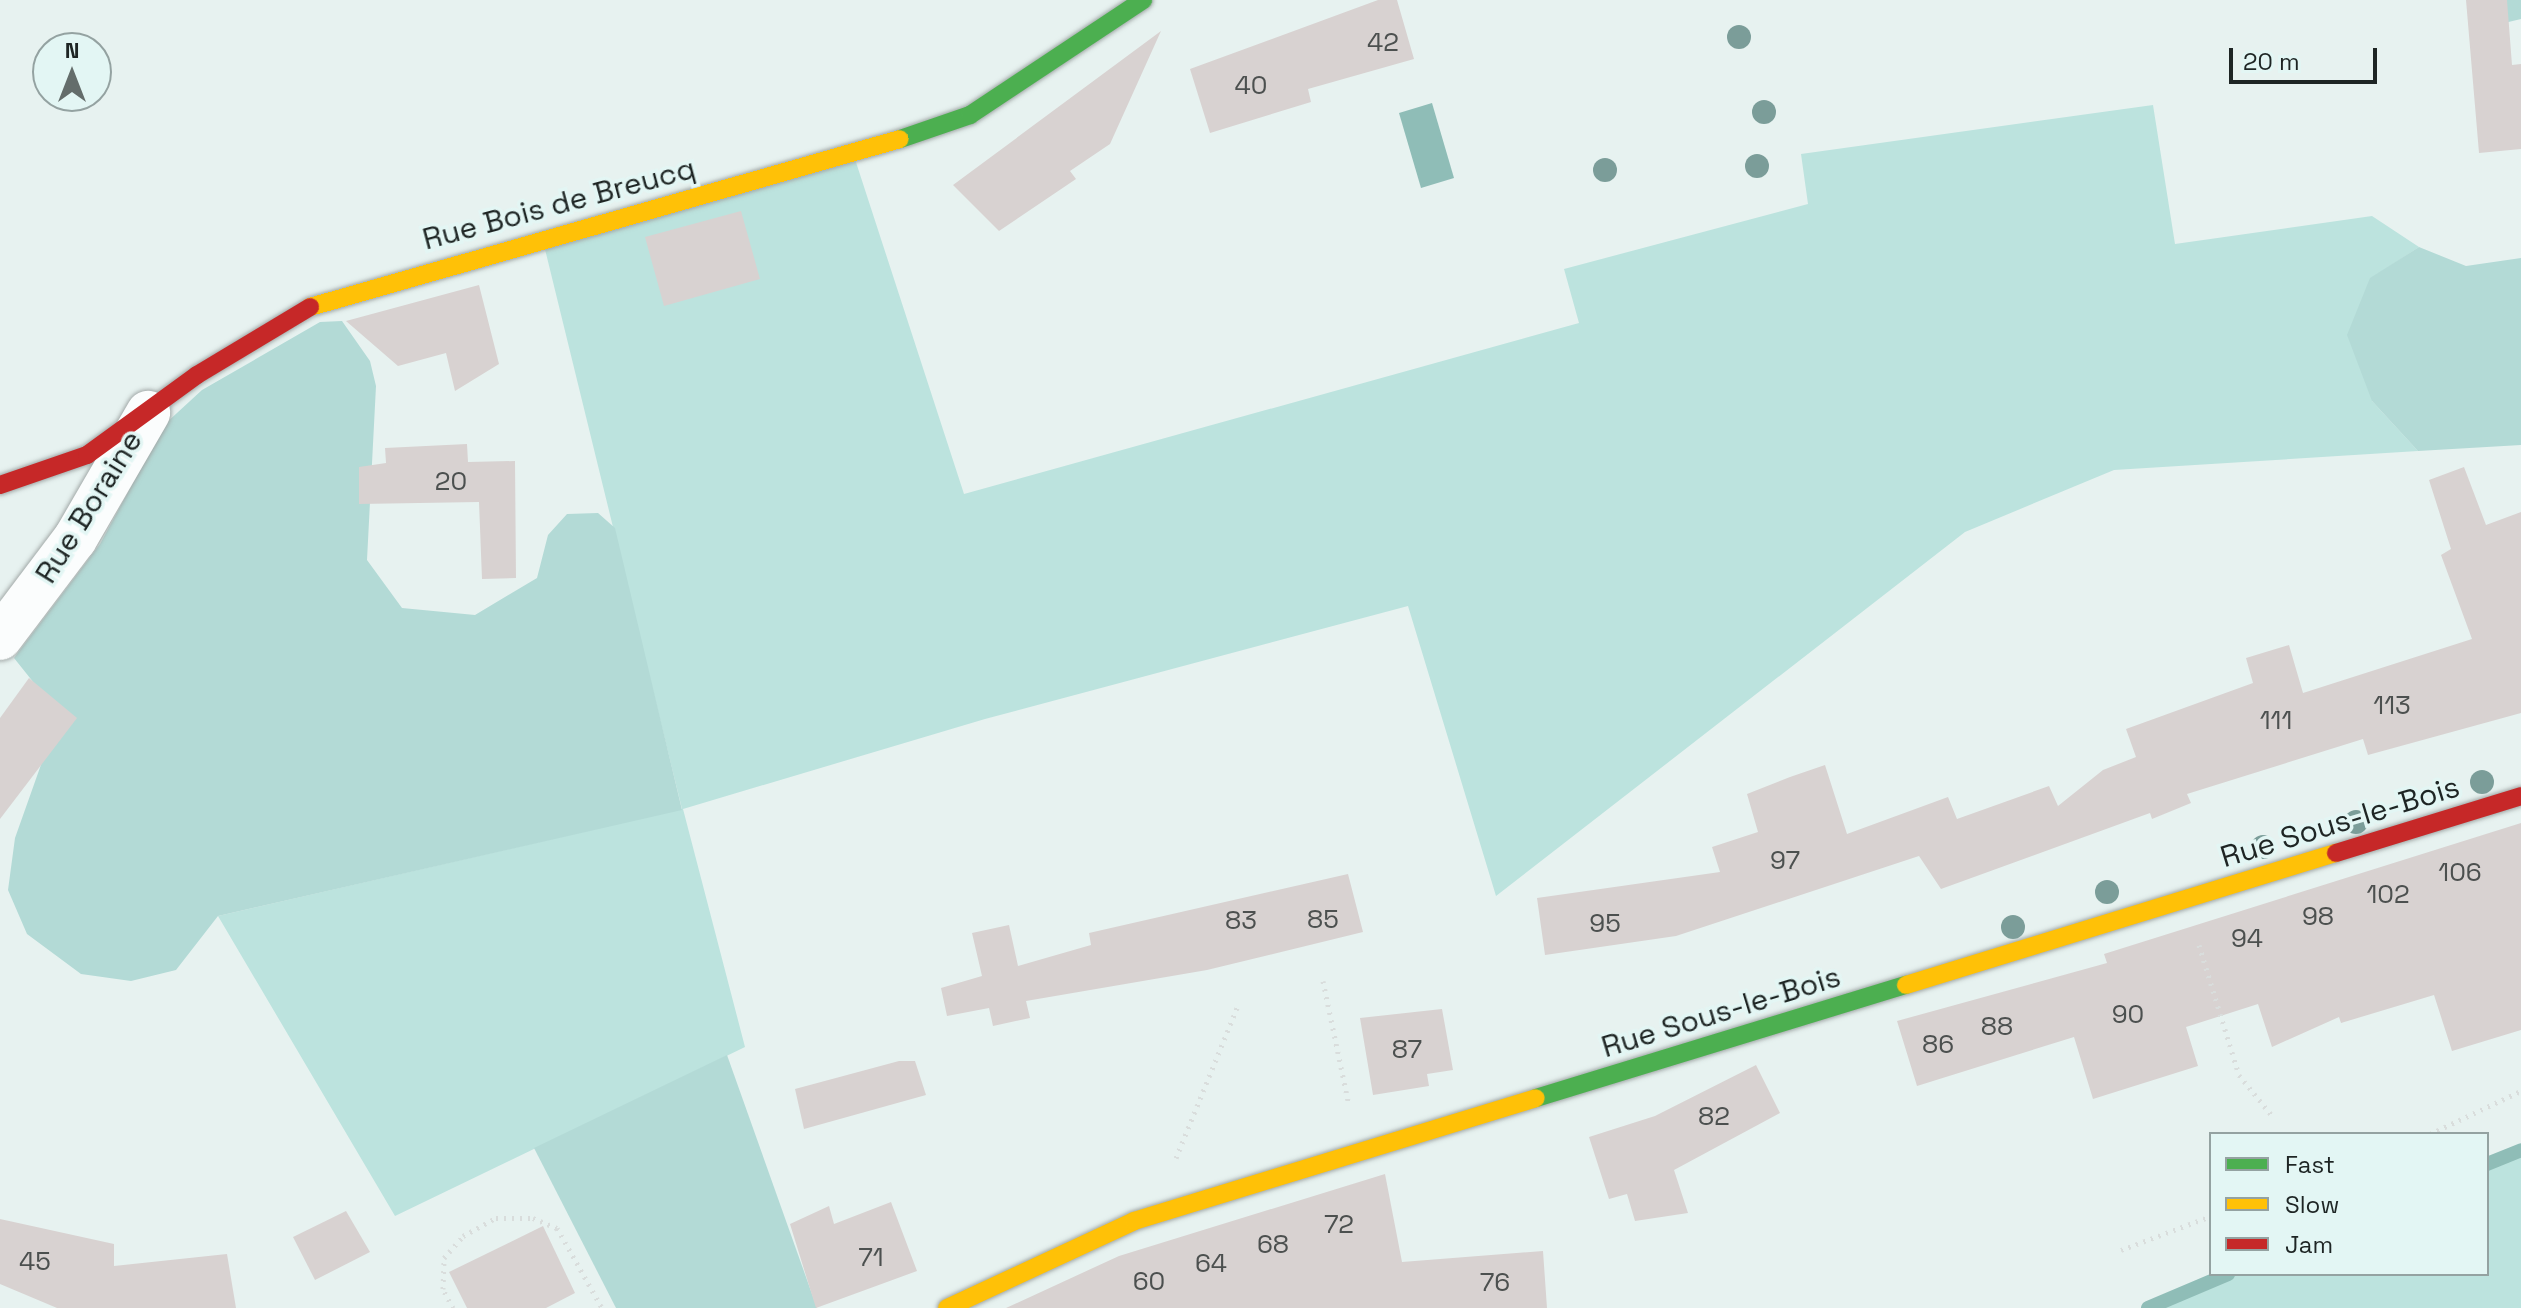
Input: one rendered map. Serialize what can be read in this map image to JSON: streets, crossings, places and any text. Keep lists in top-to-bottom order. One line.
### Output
{"streets":{"street":["Rue Bois de Breucq","Rue Boraine","Rue Sous-le-Bois"]},"crossings":[["Rue Bois de Breucq","Rue Boraine"]],"house_numbers":["42","40","20","113","111","97","106","102","98","85","83","95","94","90","88","86","87","82","72","68","71","45","64","60","76"],"legend":["Fast","Slow","Jam"],"scale_bar":"20 m","north":"top"}
